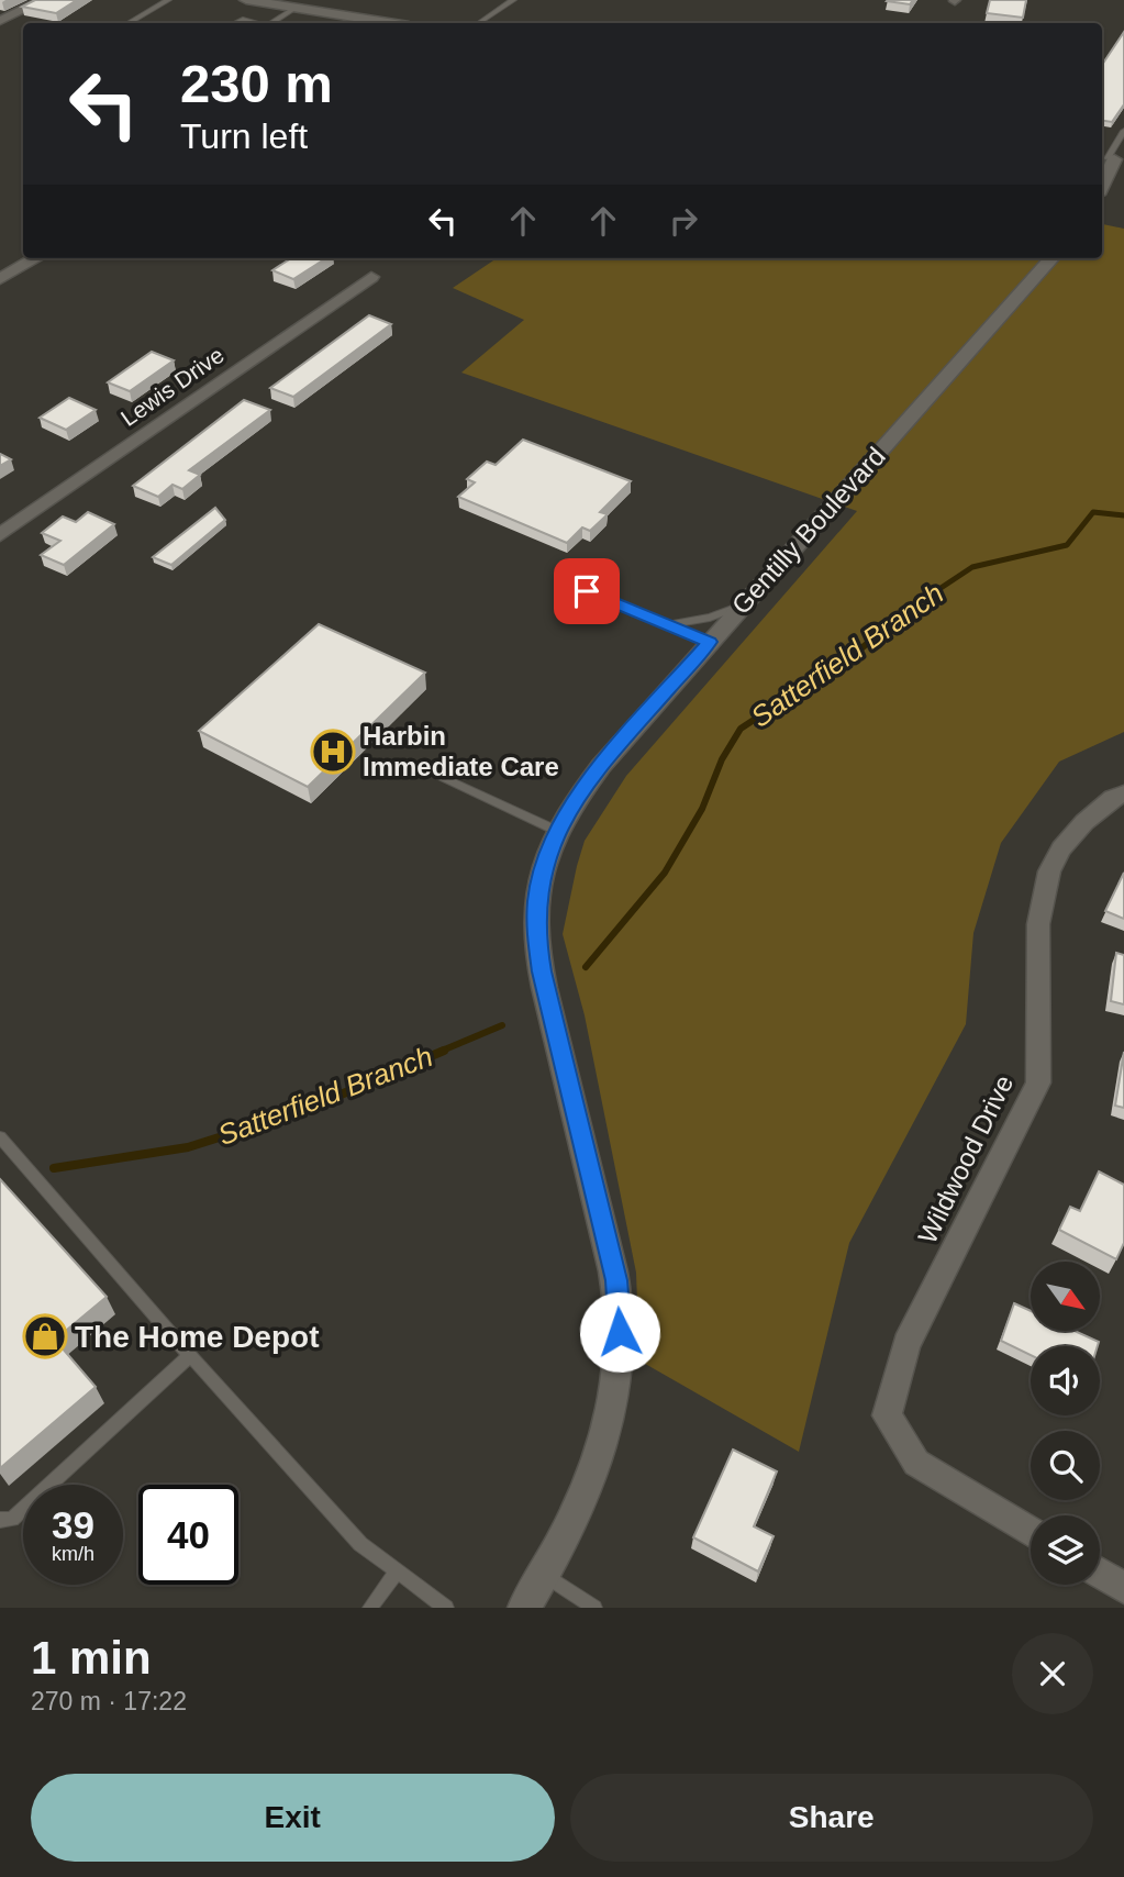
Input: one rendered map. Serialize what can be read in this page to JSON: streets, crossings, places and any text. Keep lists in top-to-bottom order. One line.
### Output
{"streets":{"street":["Lewis Drive","Gentilly Boulevard","Wildwood Drive"]},"water":["Satterfield Branch"],"places":{"hospital":["Harbin Immediate Care"],"shop":["The Home Depot"]},"north":"bottom right","page":{"turn":["230 m","Turn left"],"speed":"39 km/h","limit":"40","heading":["1 min","270 m · 17:22"],"buttons":["Exit","Share"]}}
